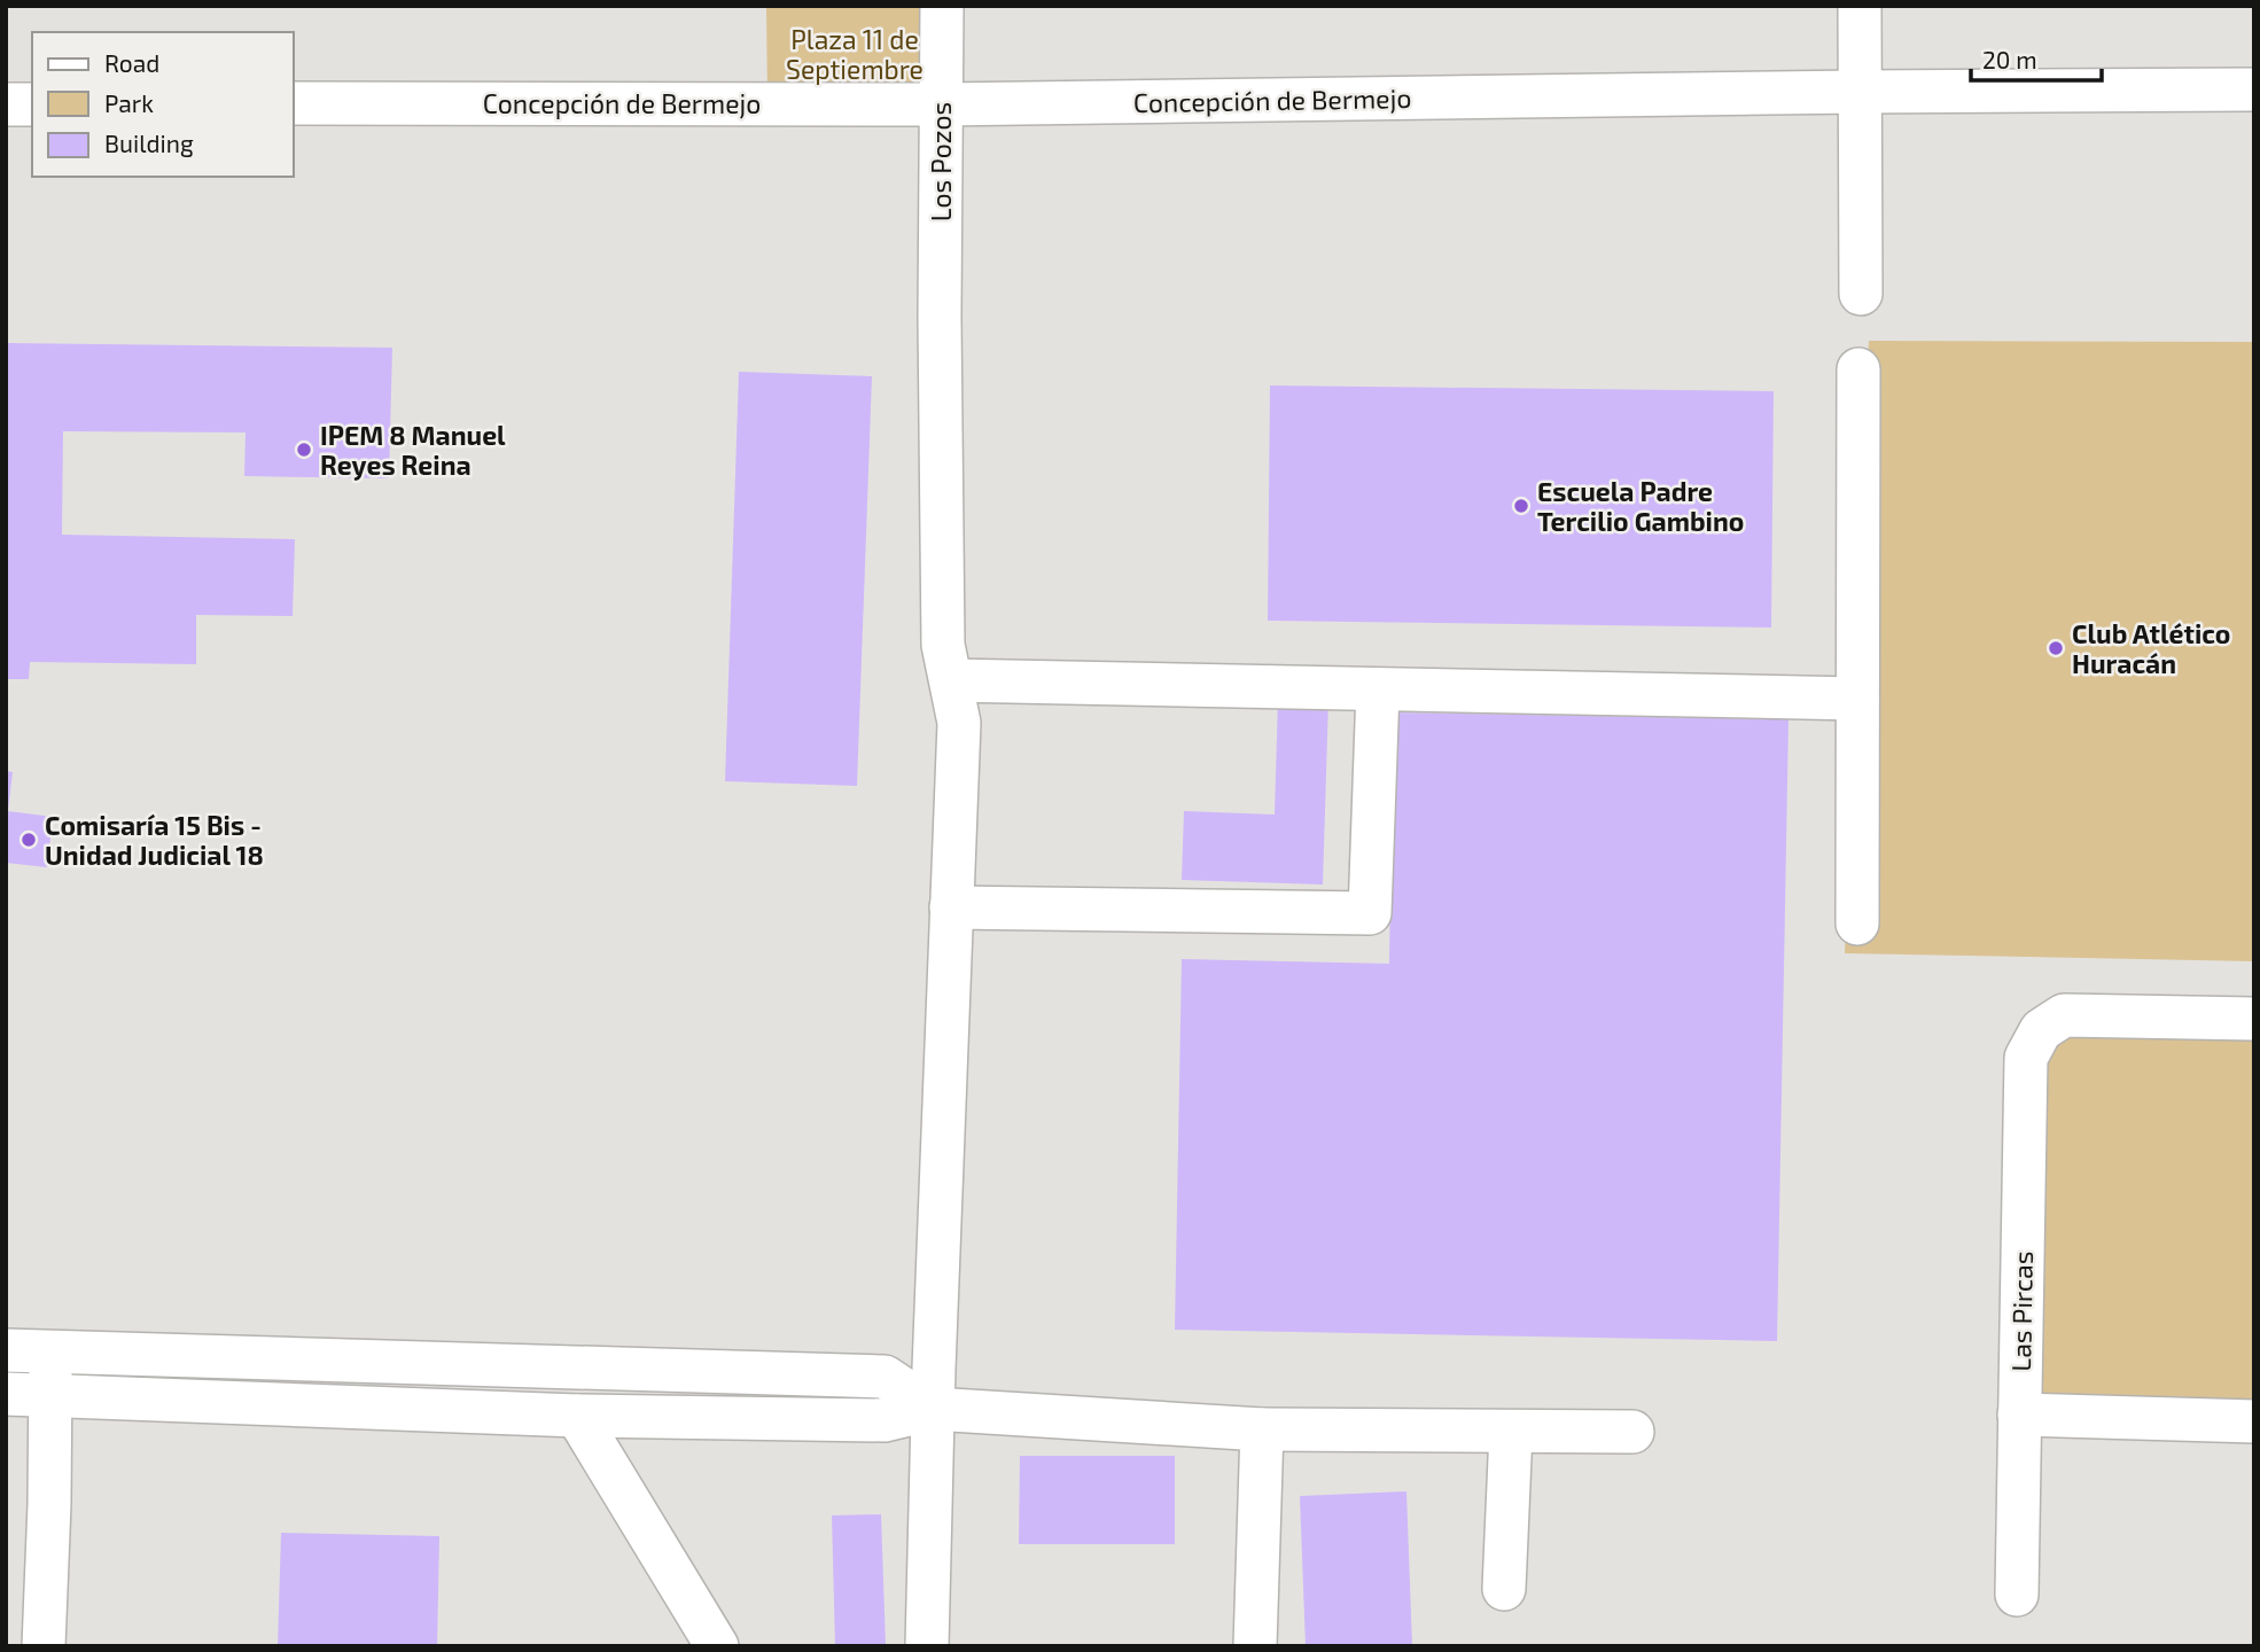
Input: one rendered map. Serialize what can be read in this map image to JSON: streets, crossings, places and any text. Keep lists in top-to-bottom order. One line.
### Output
{"streets":{"street":["Concepción de Bermejo","Los Pozos","Las Pircas"]},"crossings":[["Concepción de Bermejo","Los Pozos"]],"parks":["Plaza 11 de Septiembre"],"places":["IPEM 8 Manuel Reyes Reina","Escuela Padre Tercilio Gambino","Club Atlético Huracán","Comisaría 15 Bis - Unidad Judicial 18"],"legend":["Road","Park","Building"],"scale_bar":"20 m"}
